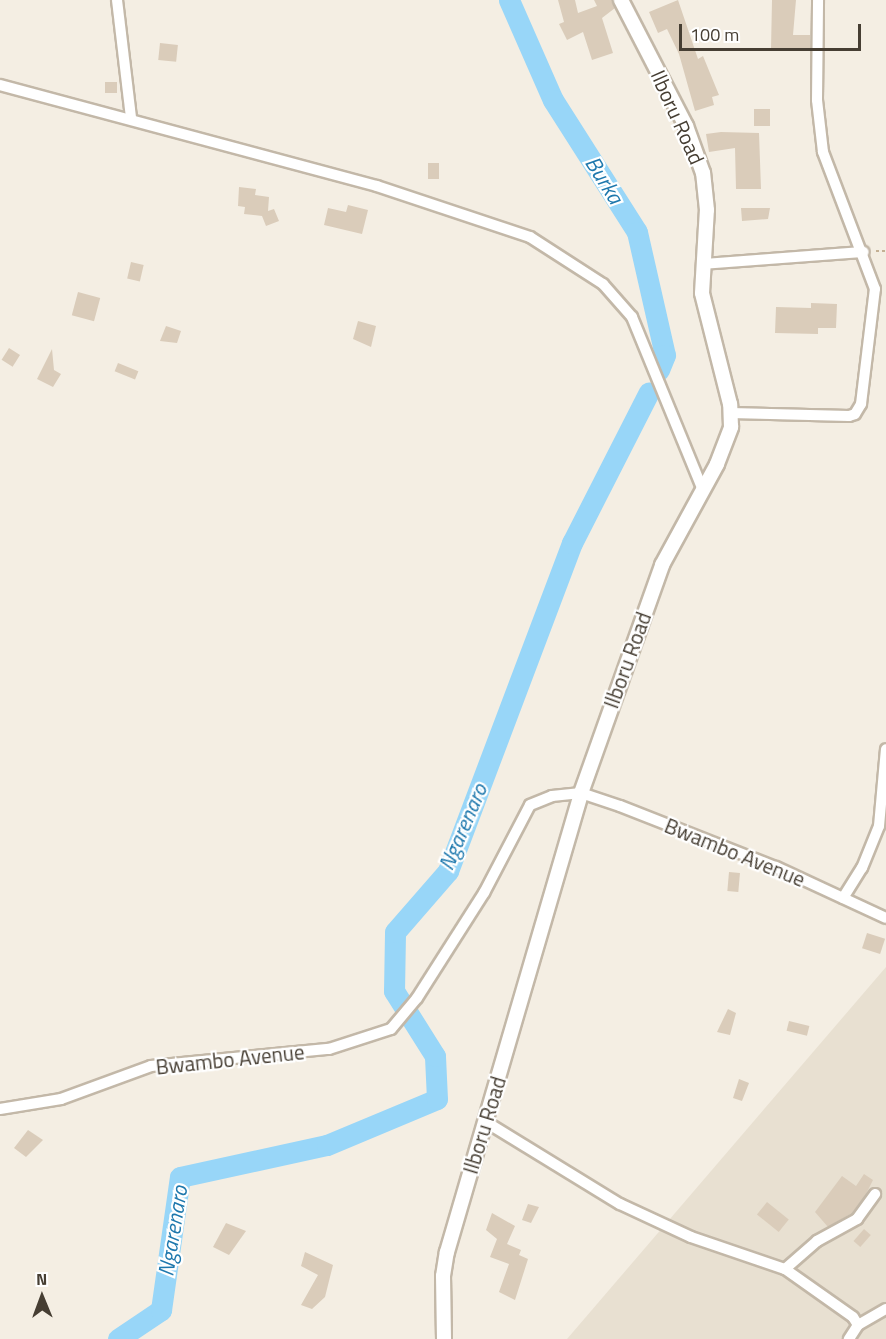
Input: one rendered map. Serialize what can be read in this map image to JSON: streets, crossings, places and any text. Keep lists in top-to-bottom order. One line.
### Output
{"streets":{"street":["Ilboru Road","Bwambo Avenue"]},"crossings":[["Ilboru Road","Bwambo Avenue"]],"water":["Burka","Ngarenaro"],"scale_bar":"100 m","north":"top"}
